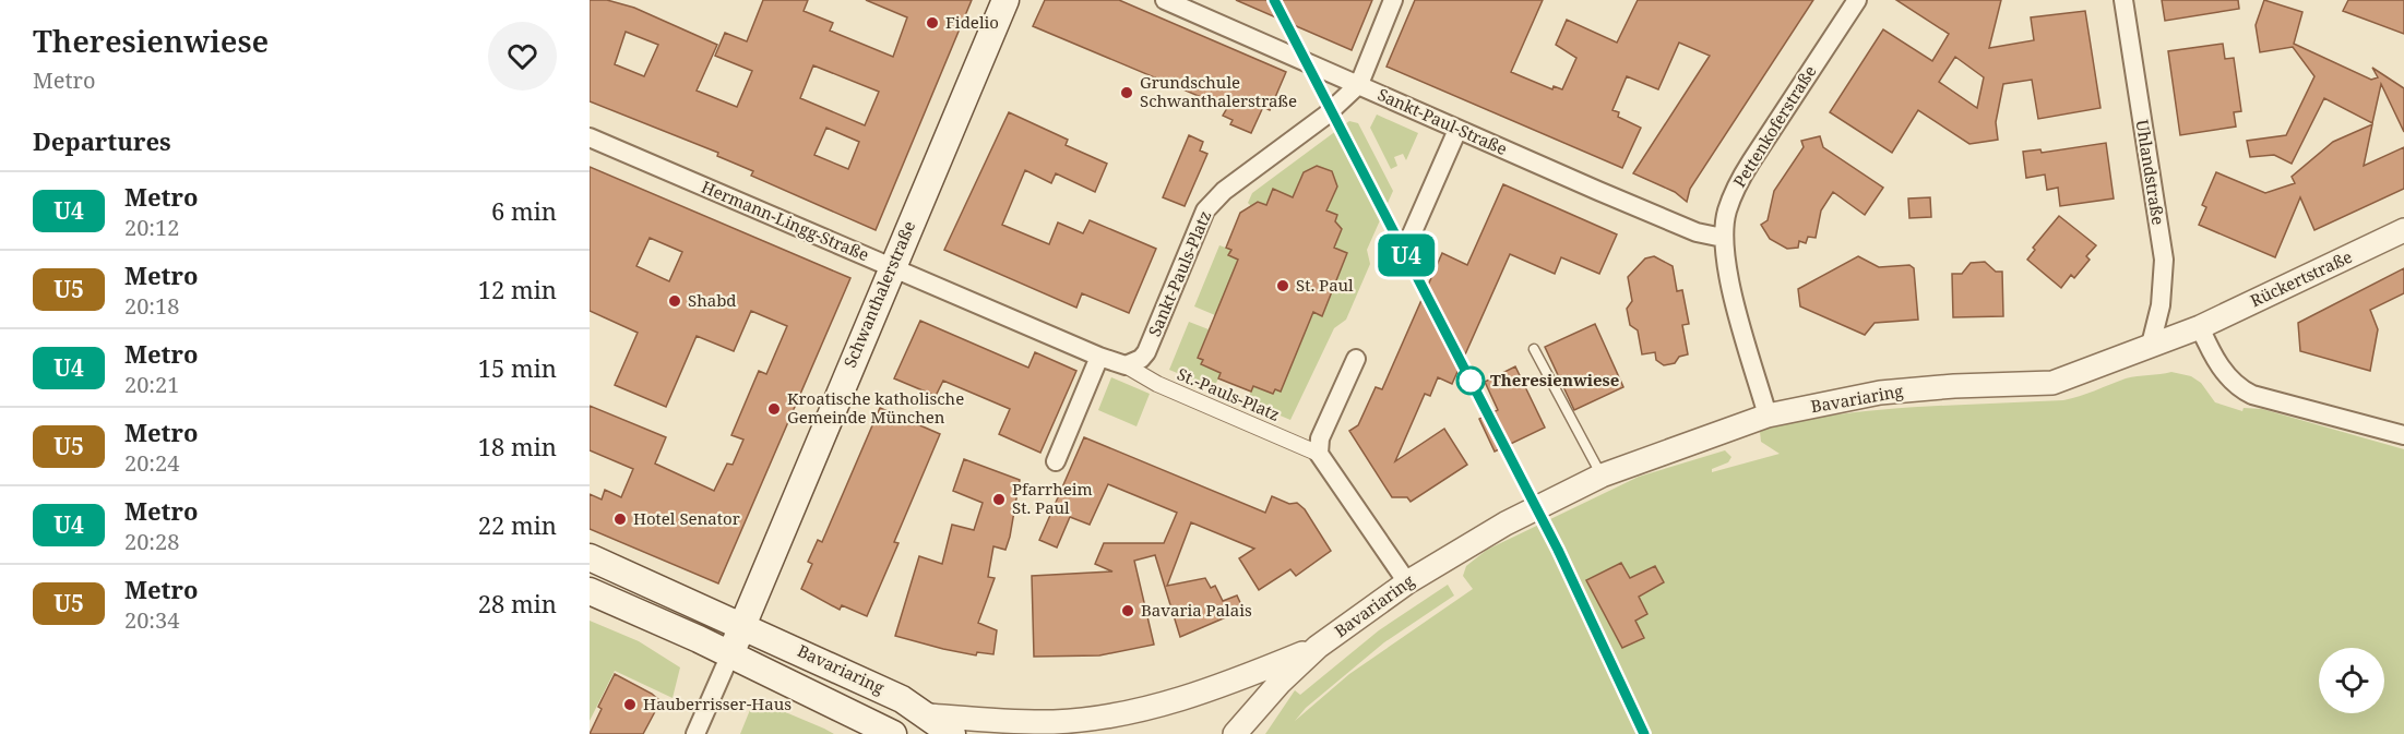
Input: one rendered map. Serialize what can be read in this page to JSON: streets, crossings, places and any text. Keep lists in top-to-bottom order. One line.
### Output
{"streets":{"main road":["Schwanthalerstraße","Bavariaring"],"street":["Sankt-Paul-Straße","Pettenkoferstraße","Uhlandstraße","Hermann-Lingg-Straße","Sankt-Pauls-Platz","Rückertstraße","St.-Pauls-Platz"]},"crossings":[["Sankt-Paul-Straße","Pettenkoferstraße"],["Sankt-Paul-Straße","Sankt-Pauls-Platz"],["Pettenkoferstraße","Bavariaring"],["Uhlandstraße","Bavariaring"],["Hermann-Lingg-Straße","Sankt-Pauls-Platz"],["Hermann-Lingg-Straße","Schwanthalerstraße"],["Hermann-Lingg-Straße","St.-Pauls-Platz"],["Sankt-Pauls-Platz","St.-Pauls-Platz"],["Rückertstraße","Bavariaring"],["Schwanthalerstraße","Bavariaring"]],"places":["Fidelio","Grundschule Schwanthalerstraße","St. Paul","Shabd","Theresienwiese","Kroatische katholische Gemeinde München","Pfarrheim St. Paul","Hotel Senator","Bavaria Palais","Hauberrisser-Haus"],"lines":["metro line U4"],"page":{"heading":[["Theresienwiese","Metro"],"Departures"],"on_map":"U4","list":[{"mark":"U4","name":"Metro","note":"20:12","value":"6 min"},{"mark":"U5","name":"Metro","note":"20:18","value":"12 min"},{"mark":"U4","name":"Metro","note":"20:21","value":"15 min"},{"mark":"U5","name":"Metro","note":"20:24","value":"18 min"},{"mark":"U4","name":"Metro","note":"20:28","value":"22 min"},{"mark":"U5","name":"Metro","note":"20:34","value":"28 min"}]}}
